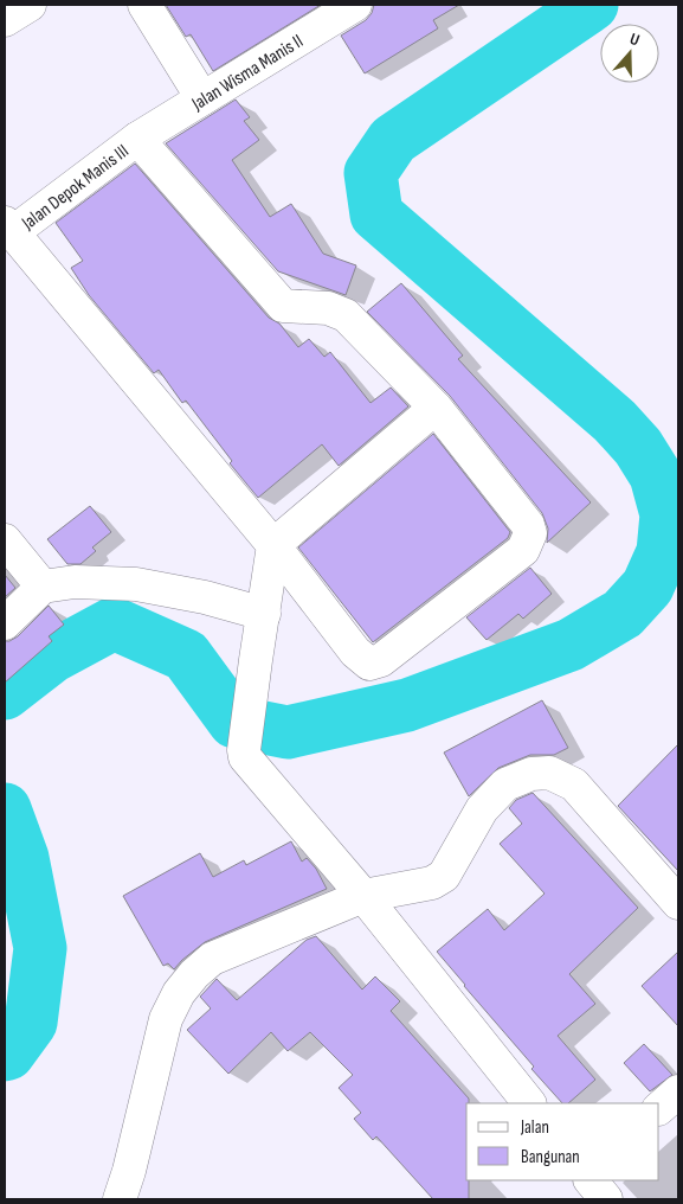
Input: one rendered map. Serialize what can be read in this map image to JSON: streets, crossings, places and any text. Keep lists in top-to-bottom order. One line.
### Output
{"streets":{"street":["Jalan Wisma Manis II","Jalan Depok Manis III"]},"crossings":[["Jalan Wisma Manis II","Jalan Depok Manis III"]],"legend":["Jalan","Bangunan"],"north":"top"}
